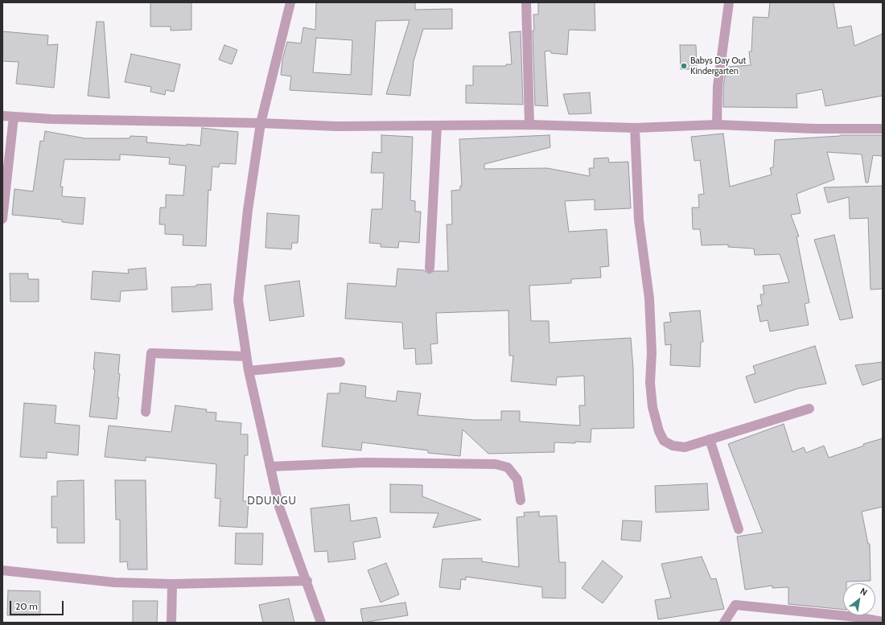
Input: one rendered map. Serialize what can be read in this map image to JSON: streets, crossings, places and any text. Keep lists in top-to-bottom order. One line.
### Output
{"districts":["DDUNGU"],"places":["Babys Day Out Kindergarten"],"scale_bar":"20 m","north":"top right"}
